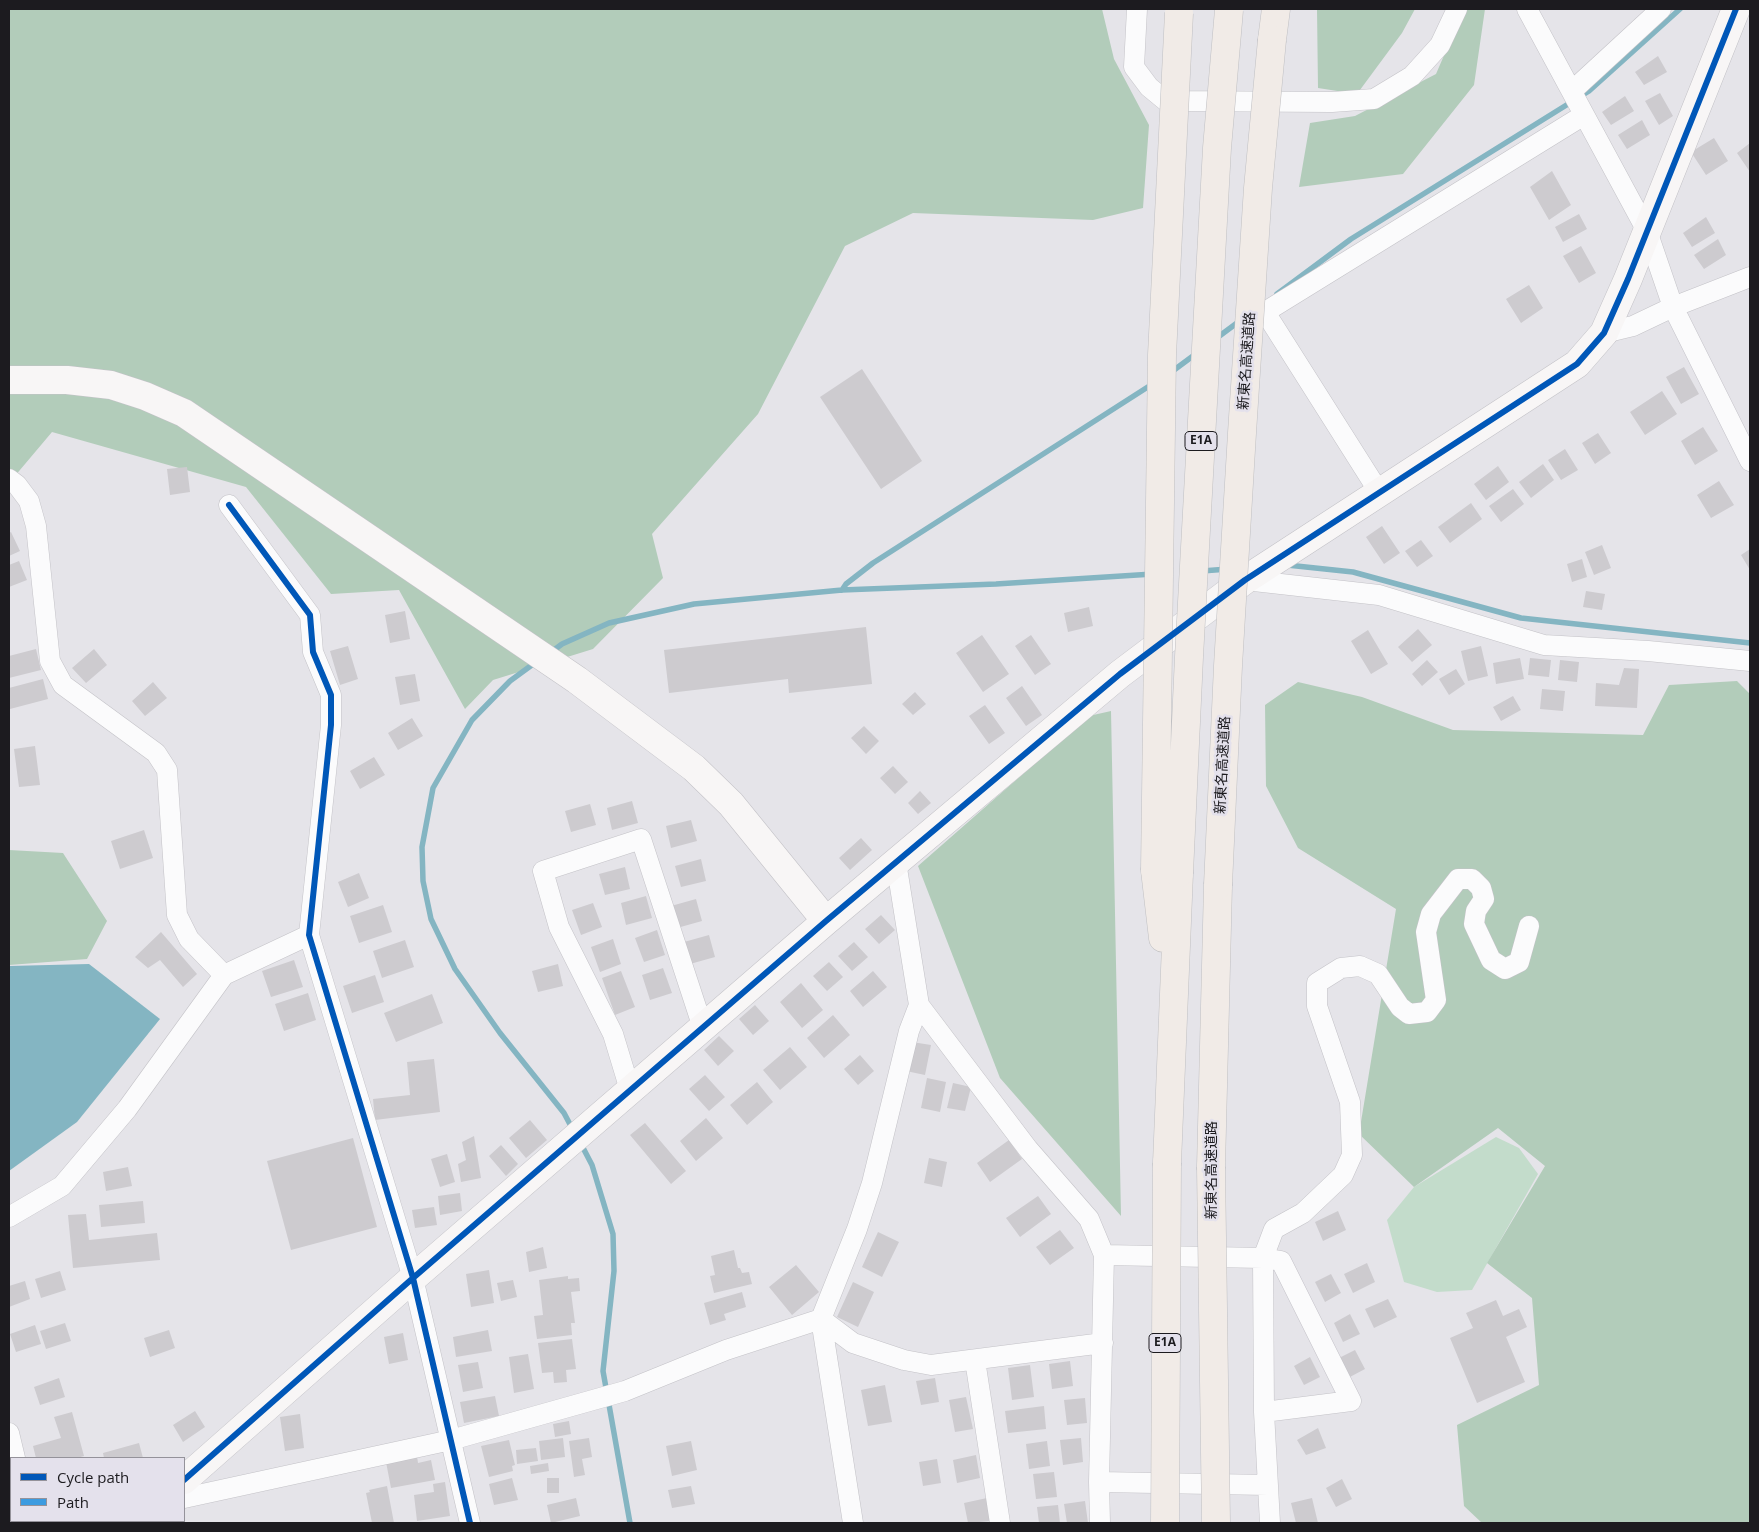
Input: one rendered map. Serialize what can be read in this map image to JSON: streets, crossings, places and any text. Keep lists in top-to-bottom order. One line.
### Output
{"streets":{"highway":["新東名高速道路","E1A"]},"legend":["Cycle path","Path"]}
